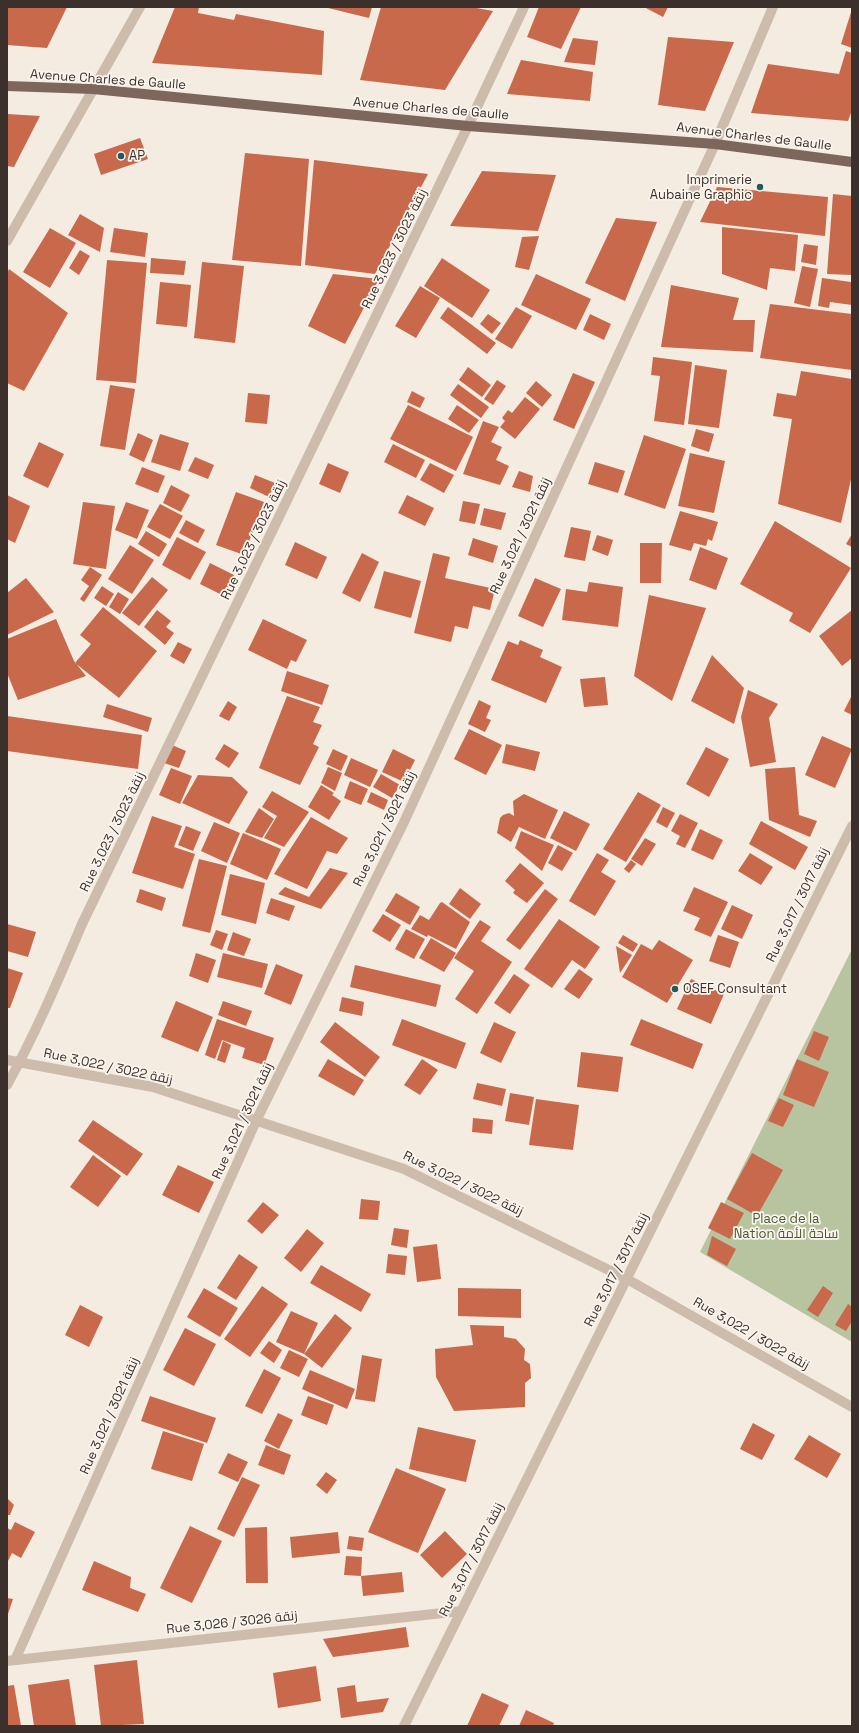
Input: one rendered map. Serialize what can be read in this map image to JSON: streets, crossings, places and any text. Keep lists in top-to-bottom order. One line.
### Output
{"streets":{"main road":["Avenue Charles de Gaulle"],"street":["Rue 3,023 / زنقة 3023","Rue 3,021 / زنقة 3021","Rue 3,017 / زنقة 3017","Rue 3,022 / زنقة 3022","Rue 3,026 / زنقة 3026"]},"crossings":[["Avenue Charles de Gaulle","Rue 3,023 / زنقة 3023"],["Avenue Charles de Gaulle","Rue 3,021 / زنقة 3021"],["Rue 3,023 / زنقة 3023","Rue 3,022 / زنقة 3022"],["Rue 3,021 / زنقة 3021","Rue 3,022 / زنقة 3022"],["Rue 3,021 / زنقة 3021","Rue 3,026 / زنقة 3026"],["Rue 3,017 / زنقة 3017","Rue 3,022 / زنقة 3022"],["Rue 3,017 / زنقة 3017","Rue 3,026 / زنقة 3026"]],"parks":["Place de la Nation ساحة الأمة"],"places":["AP","Imprimerie Aubaine Graphic","OSEF Consultant"]}
